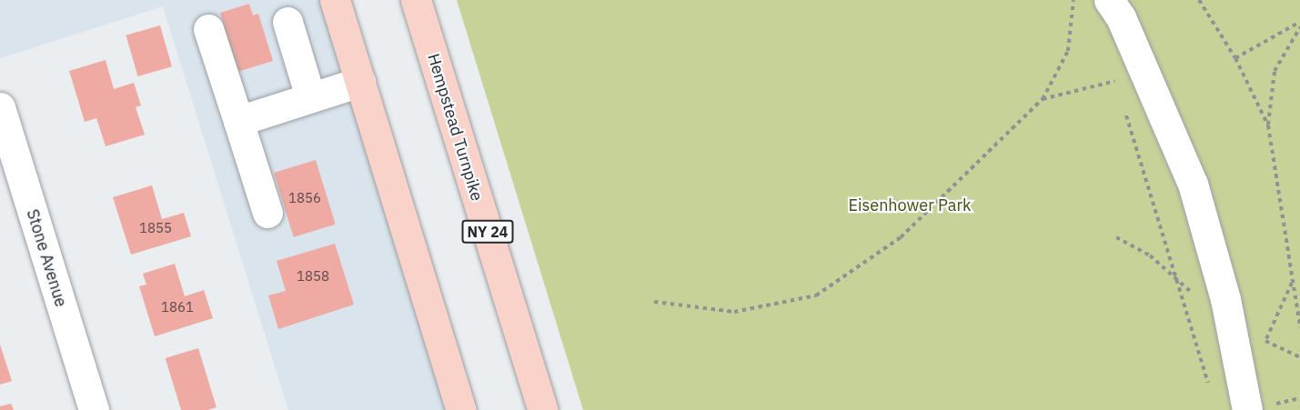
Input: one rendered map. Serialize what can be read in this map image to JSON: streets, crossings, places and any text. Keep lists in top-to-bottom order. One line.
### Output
{"streets":{"main road":["Hempstead Turnpike","NY 24"],"street":["Stone Avenue"]},"parks":["Eisenhower Park"],"house_numbers":["1856","1855","1858","1861"]}
